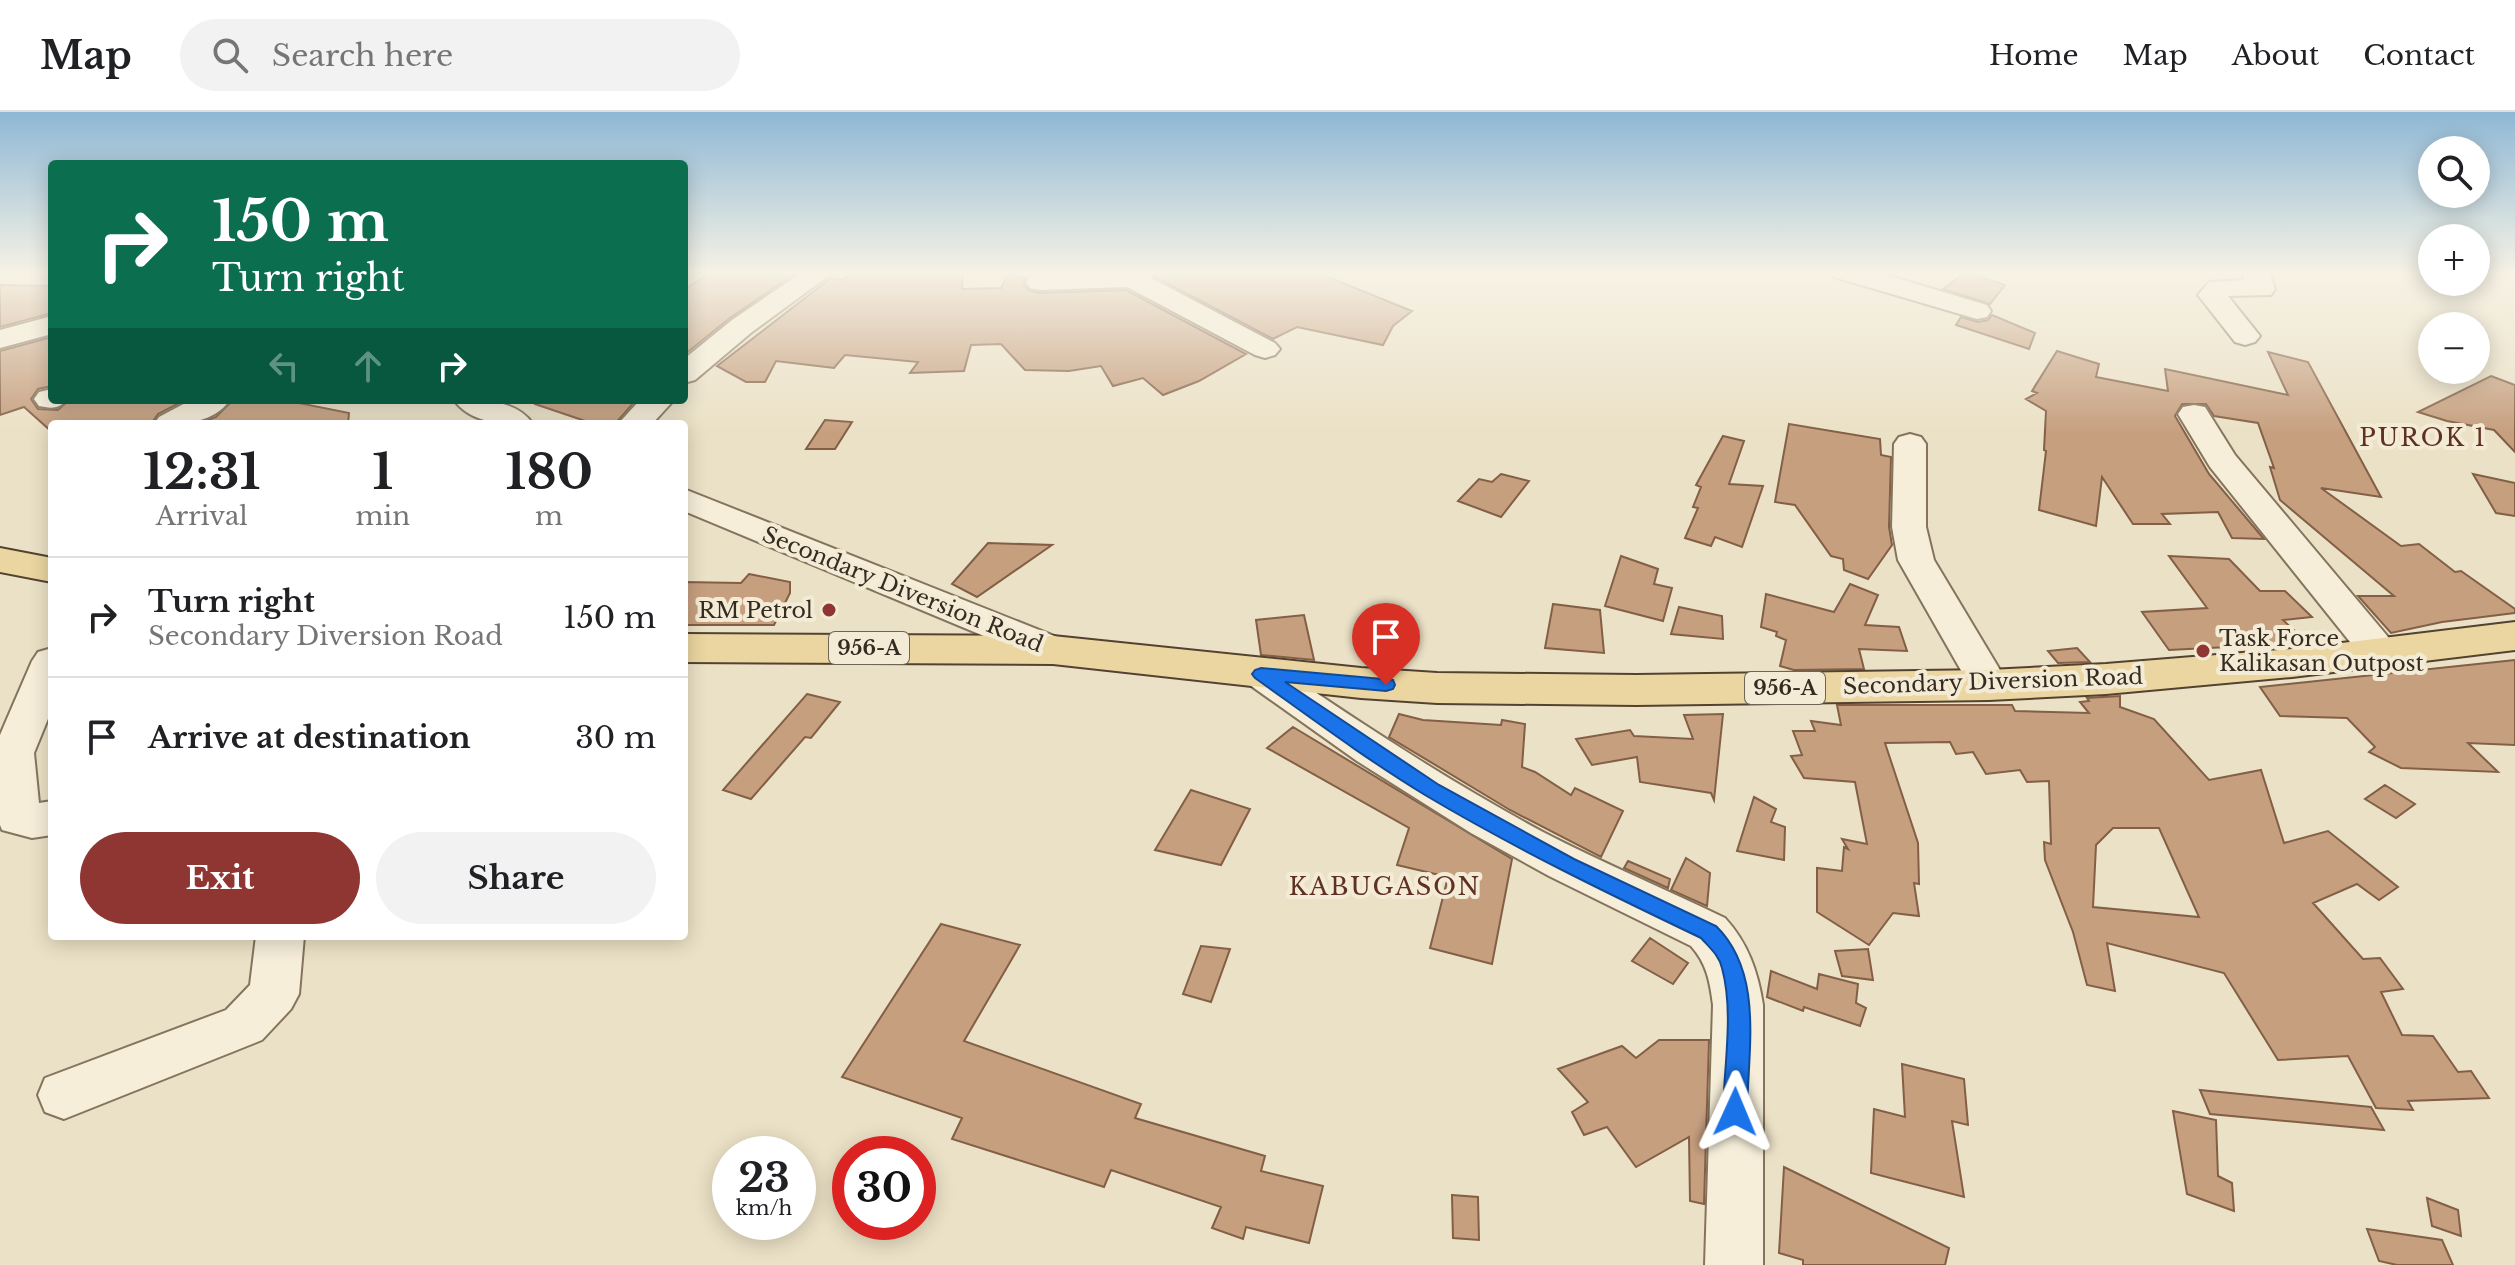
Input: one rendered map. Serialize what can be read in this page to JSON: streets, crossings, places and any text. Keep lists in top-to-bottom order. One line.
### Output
{"streets":{"main road":["Secondary Diversion Road","956-A"]},"crossings":[["Secondary Diversion Road","956-A"]],"districts":["PUROK 1","KABUGASON"],"places":["RM Petrol","Task Force Kalikasan Outpost"],"page":{"header":"Map","search":"Search here","nav":["Home","Map","About","Contact"],"map_buttons":["+","−"],"turn":["150 m","Turn right"],"eta":["12:31","Arrival","1","min","180","m"],"list":[{"name":"Turn right","note":"Secondary Diversion Road","value":"150 m"},{"name":"Arrive at destination","value":"30 m"}],"buttons":["Exit","Share"],"speed":"23 km/h","limit":"30"}}
